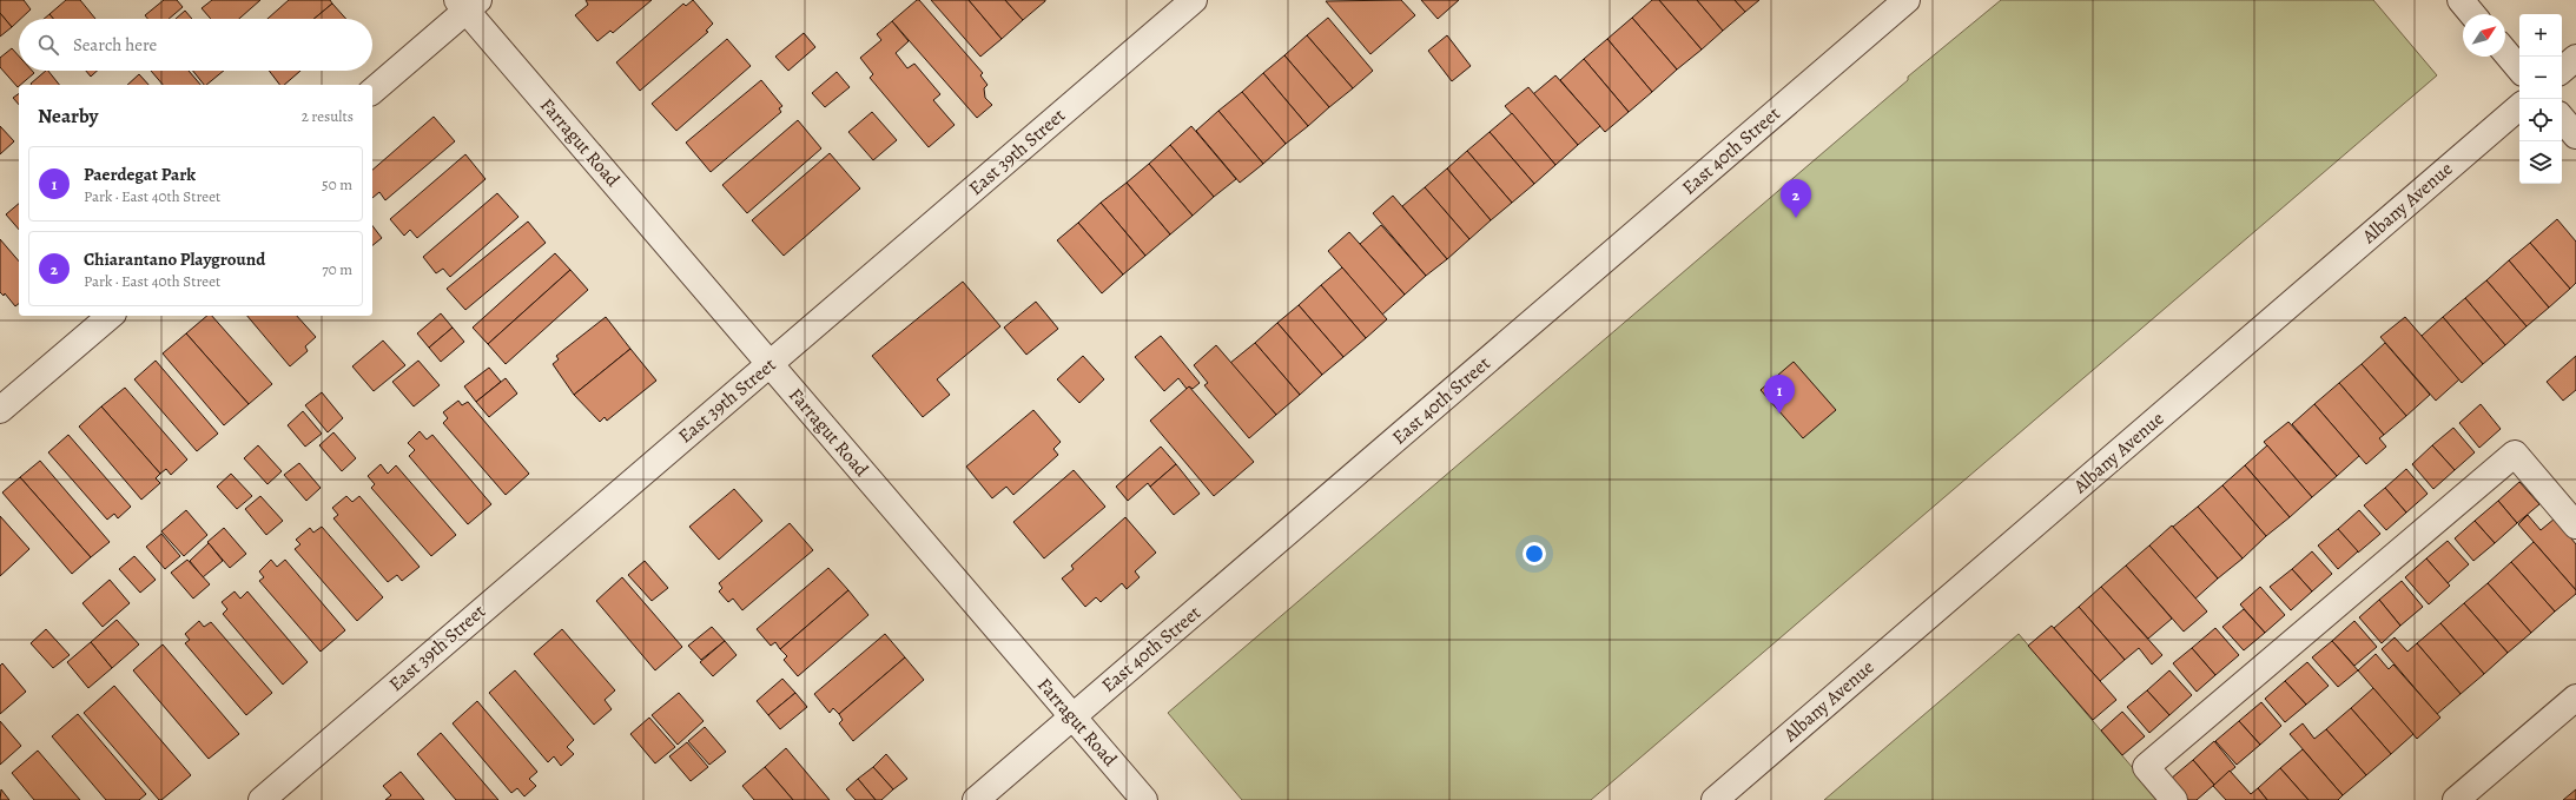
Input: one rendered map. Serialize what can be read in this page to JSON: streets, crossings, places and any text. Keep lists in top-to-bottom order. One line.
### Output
{"streets":{"street":["Farragut Road","East 40th Street","East 39th Street","Albany Avenue"]},"crossings":[["Farragut Road","East 40th Street"],["Farragut Road","East 39th Street"]],"north":"top right","page":{"map_buttons":["+","−"],"search":"Search here","heading":["Nearby","2 results"],"list":[{"mark":"1","name":"Paerdegat Park","note":"Park · East 40th Street","value":"50 m"},{"mark":"2","name":"Chiarantano Playground","note":"Park · East 40th Street","value":"70 m"}],"pins":["2","1"]}}
